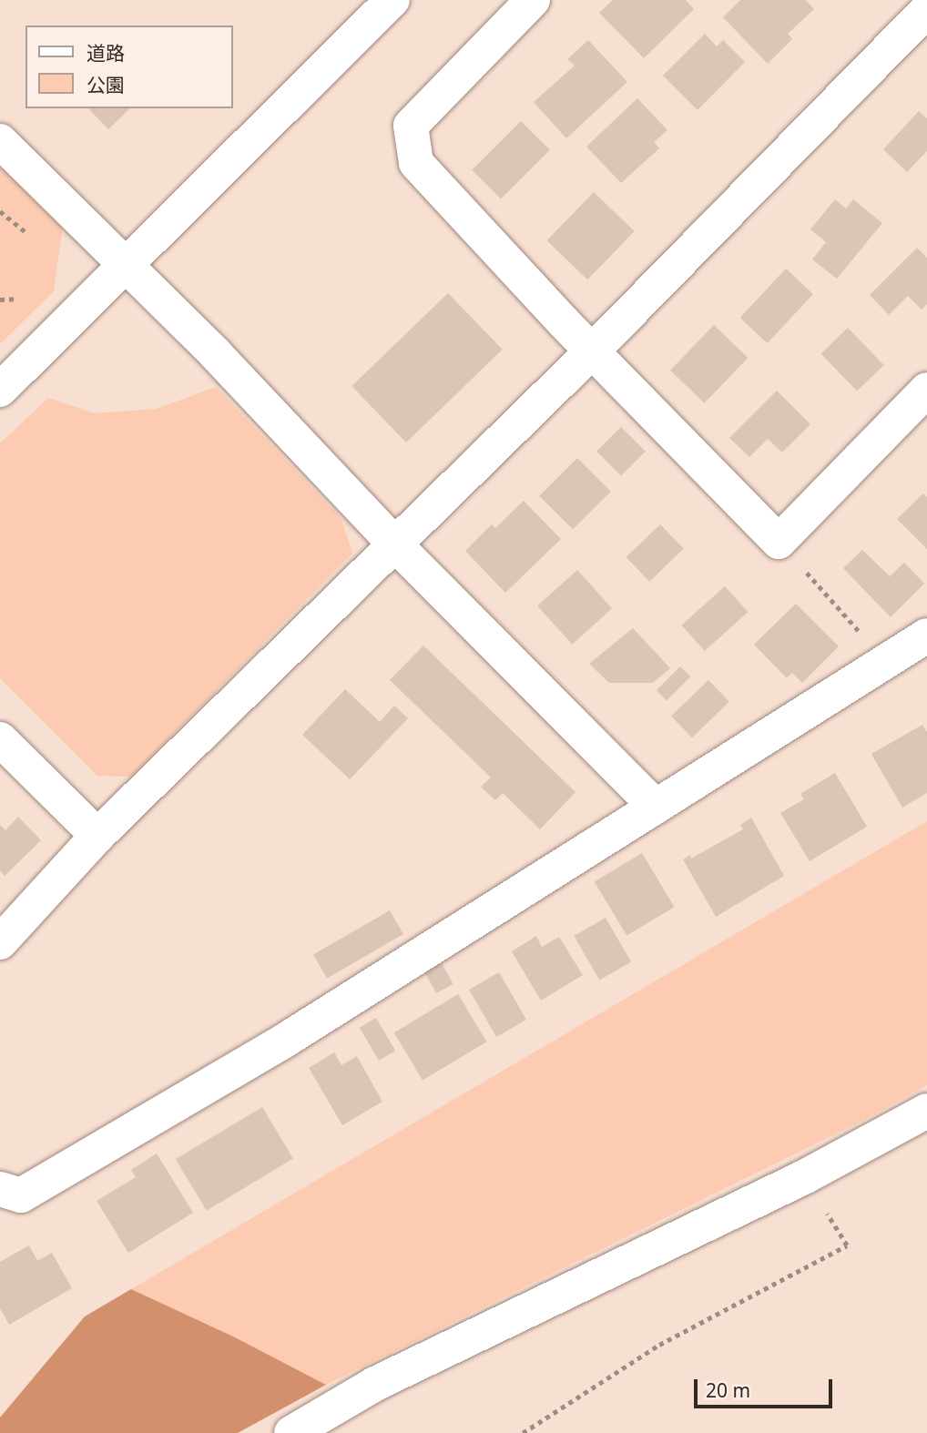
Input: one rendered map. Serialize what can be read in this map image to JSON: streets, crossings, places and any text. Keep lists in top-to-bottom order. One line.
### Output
{"legend":["道路","公園"],"scale_bar":"20 m"}
